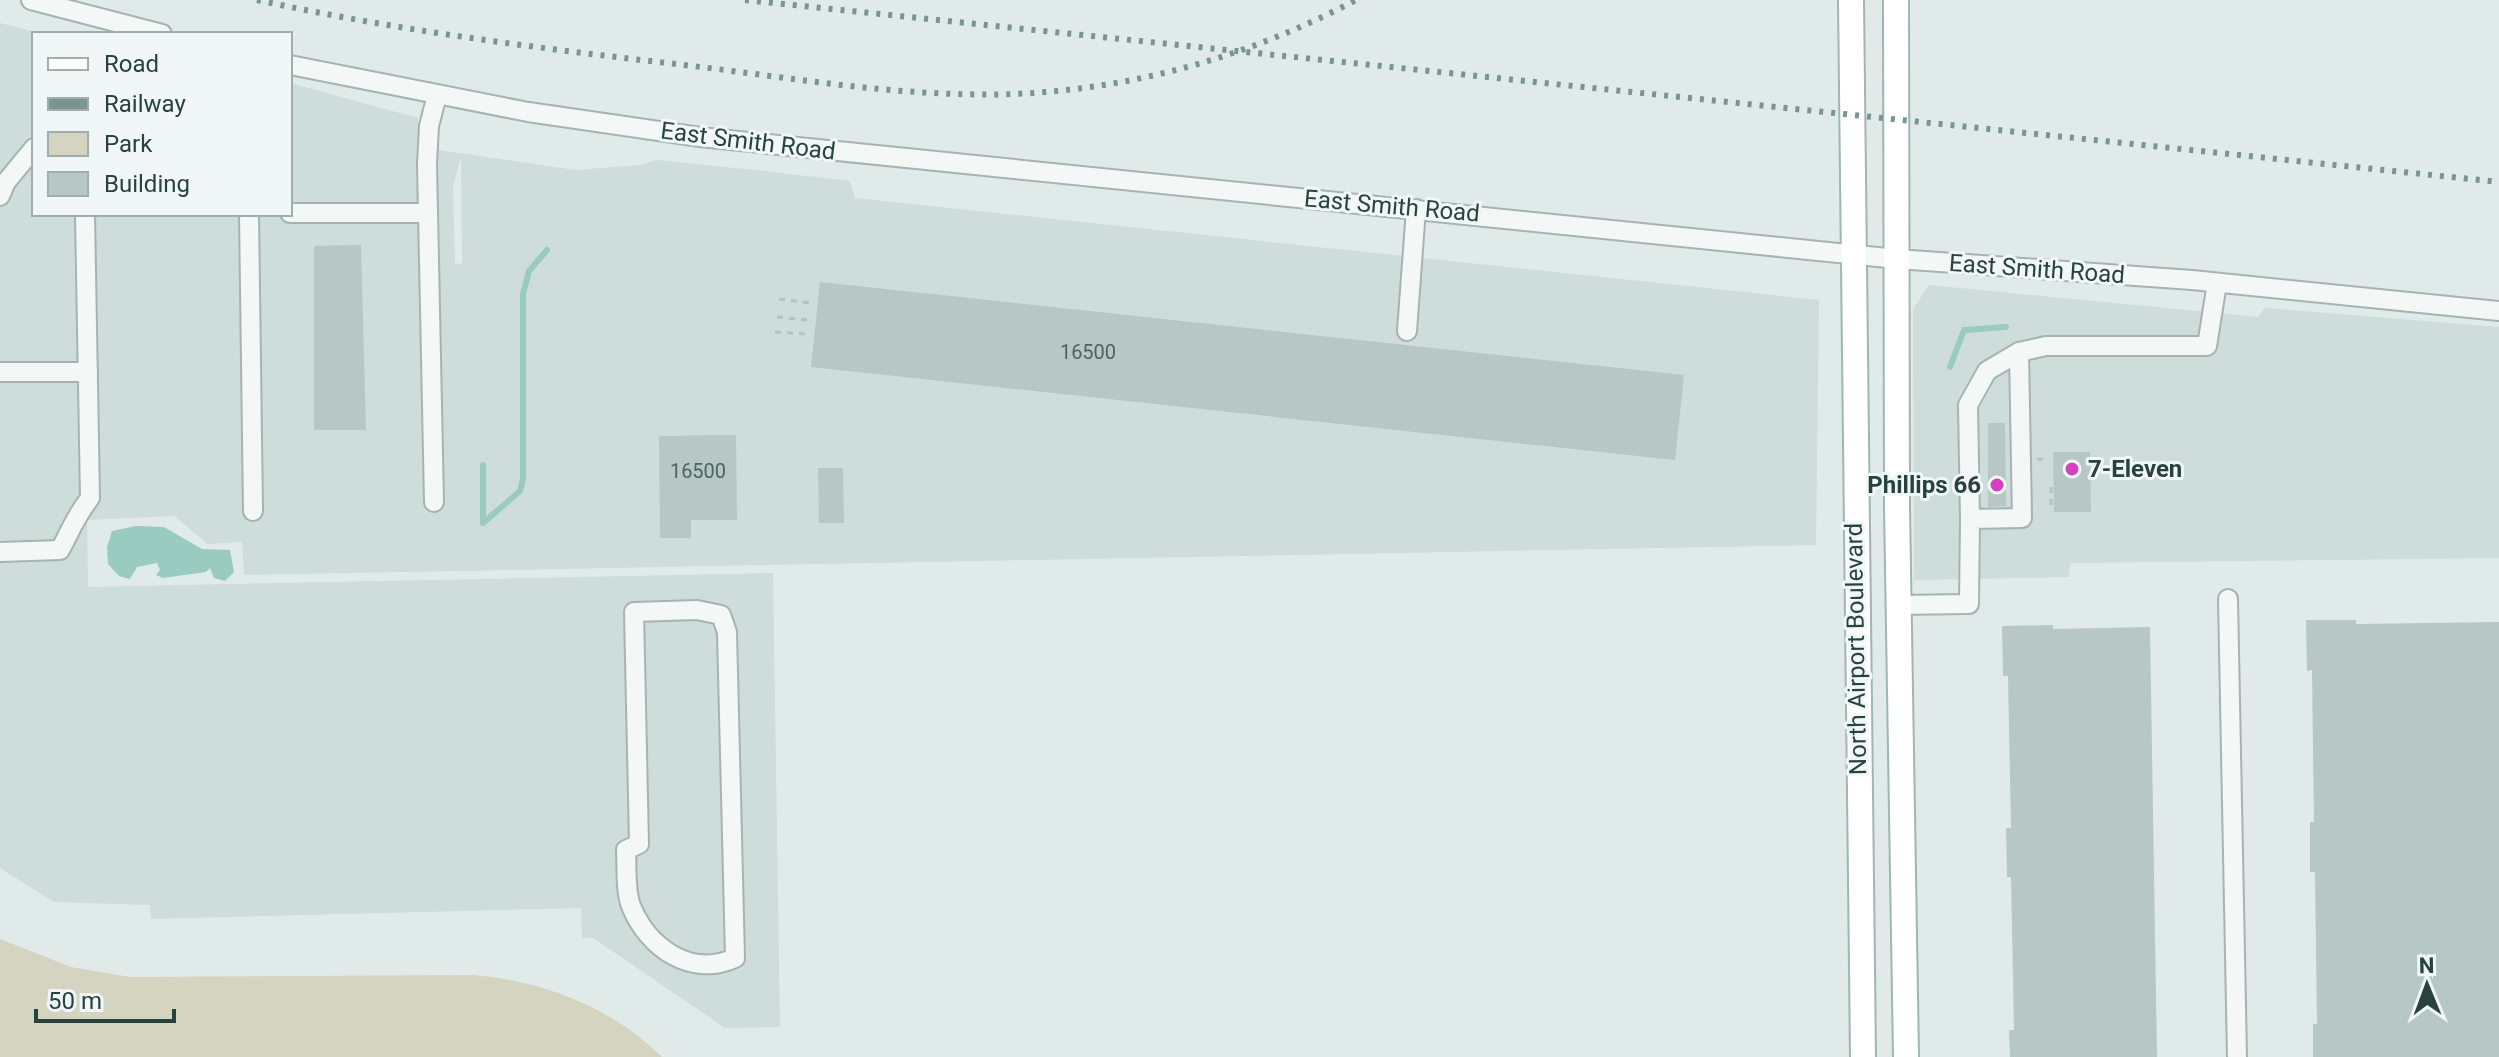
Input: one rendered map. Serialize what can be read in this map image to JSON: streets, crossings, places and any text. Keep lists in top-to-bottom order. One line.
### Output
{"streets":{"main road":["North Airport Boulevard"],"street":["East Smith Road"]},"crossings":[["East Smith Road","North Airport Boulevard"]],"places":["7-Eleven","Phillips 66"],"house_numbers":["16500","16500"],"legend":["Road","Railway","Park","Building"],"scale_bar":"50 m","north":"top"}
